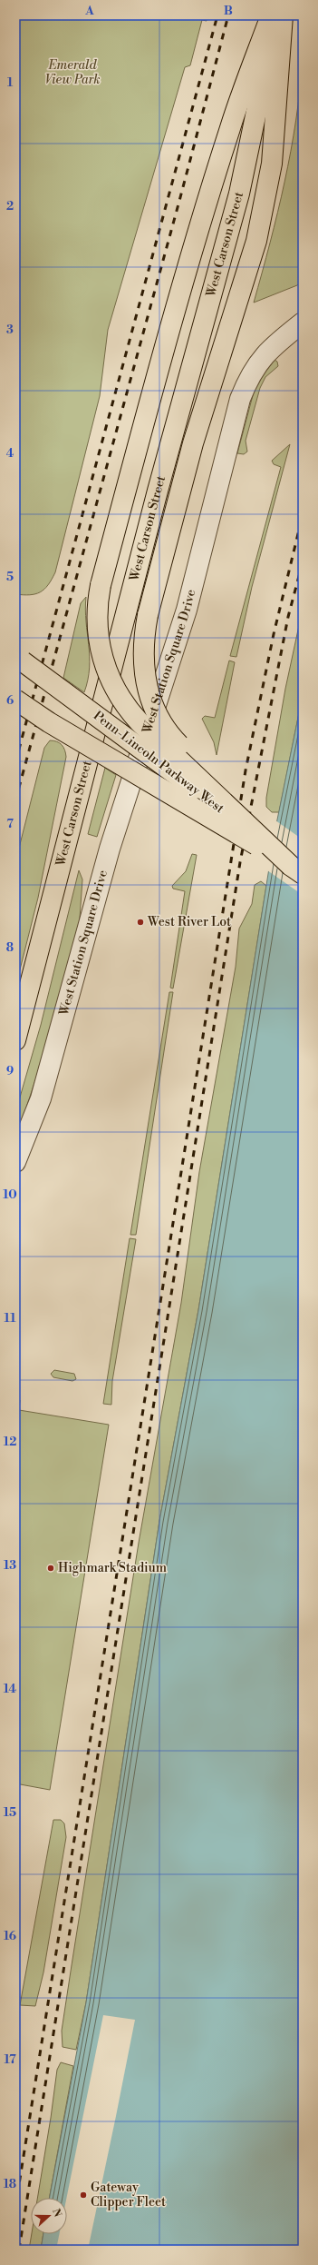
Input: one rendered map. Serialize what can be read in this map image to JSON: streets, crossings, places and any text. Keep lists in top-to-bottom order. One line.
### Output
{"streets":{"main road":["West Carson Street","Penn-Lincoln Parkway West"],"street":["West Station Square Drive"]},"parks":["Emerald View Park"],"places":["West River Lot","Highmark Stadium","Gateway Clipper Fleet"],"north":"right","grid":{"columns":["A","B"],"rows":["1","2","3","4","5","6","7","8","9","10","11","12","13","14","15","16","17","18"]}}
